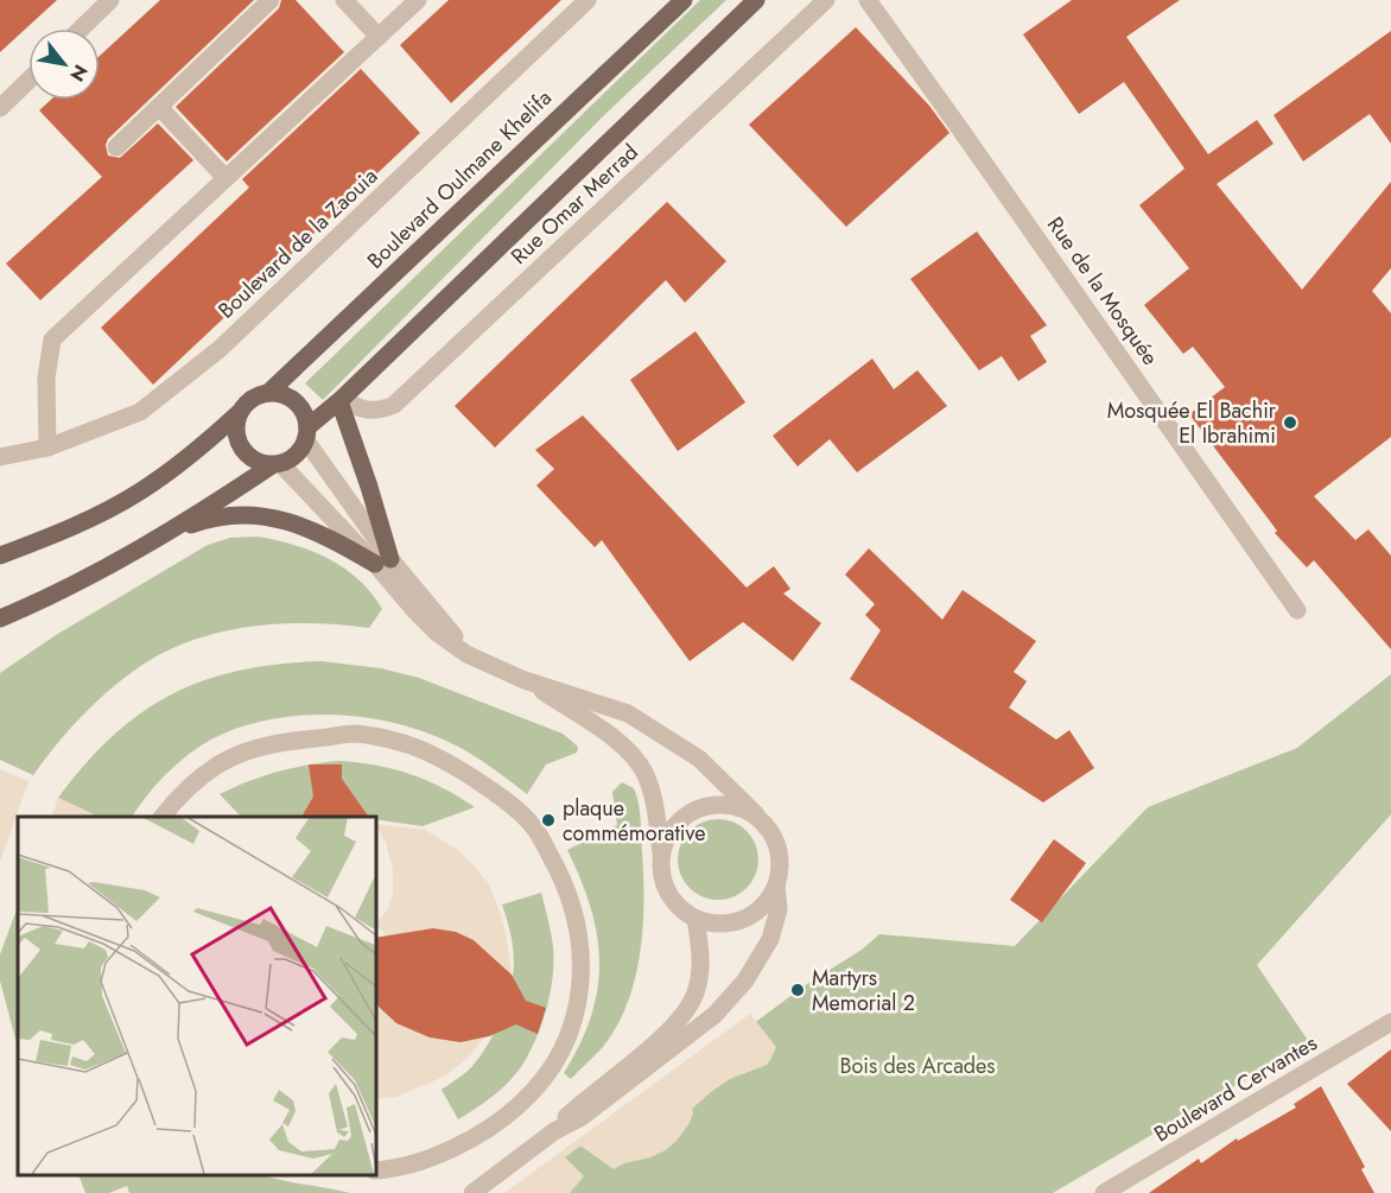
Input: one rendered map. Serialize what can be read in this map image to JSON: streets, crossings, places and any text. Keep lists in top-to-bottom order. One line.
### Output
{"streets":{"main road":["Boulevard Oulmane Khelifa"],"street":["Rue Omar Merrad","Boulevard de la Zaouia","Rue de la Mosquée","Boulevard Cervantes"]},"parks":["Bois des Arcades"],"places":["Mosquée El Bachir El Ibrahimi","plaque commémorative","Martyrs Memorial 2"],"north":"bottom right"}
